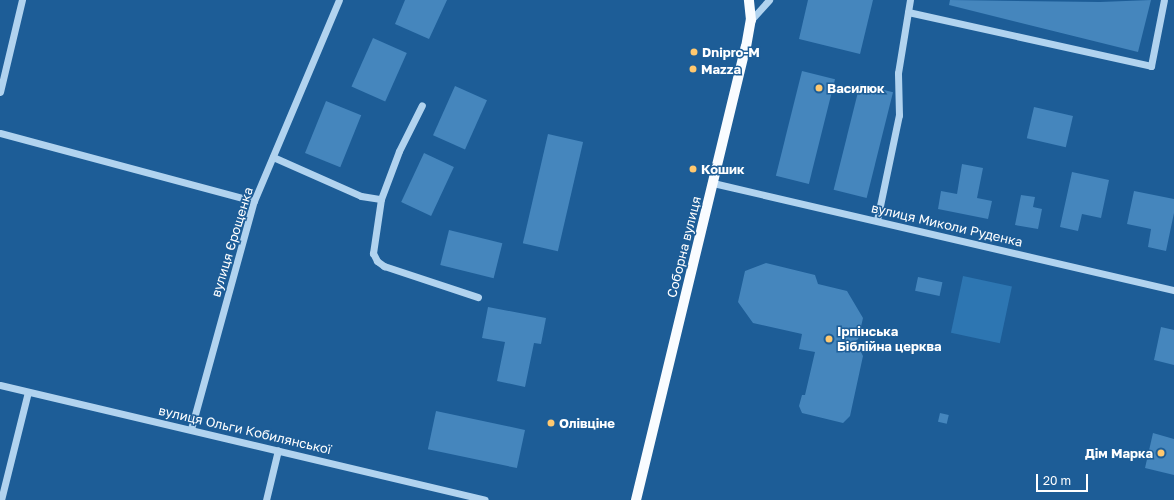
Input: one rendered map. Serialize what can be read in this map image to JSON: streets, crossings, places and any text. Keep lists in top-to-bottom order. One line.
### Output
{"streets":{"main road":["Соборна вулиця"],"street":["вулиця Миколи Руденка","вулиця Єрощенка","вулиця Ольги Кобилянської"]},"crossings":[["вулиця Миколи Руденка","Соборна вулиця"],["вулиця Єрощенка","вулиця Ольги Кобилянської"]],"places":["Dnipro-M","Mazza","Василюк","Кошик","Ірпінська Біблійна церква","Олівціне","Дім Марка"],"scale_bar":"20 m"}
